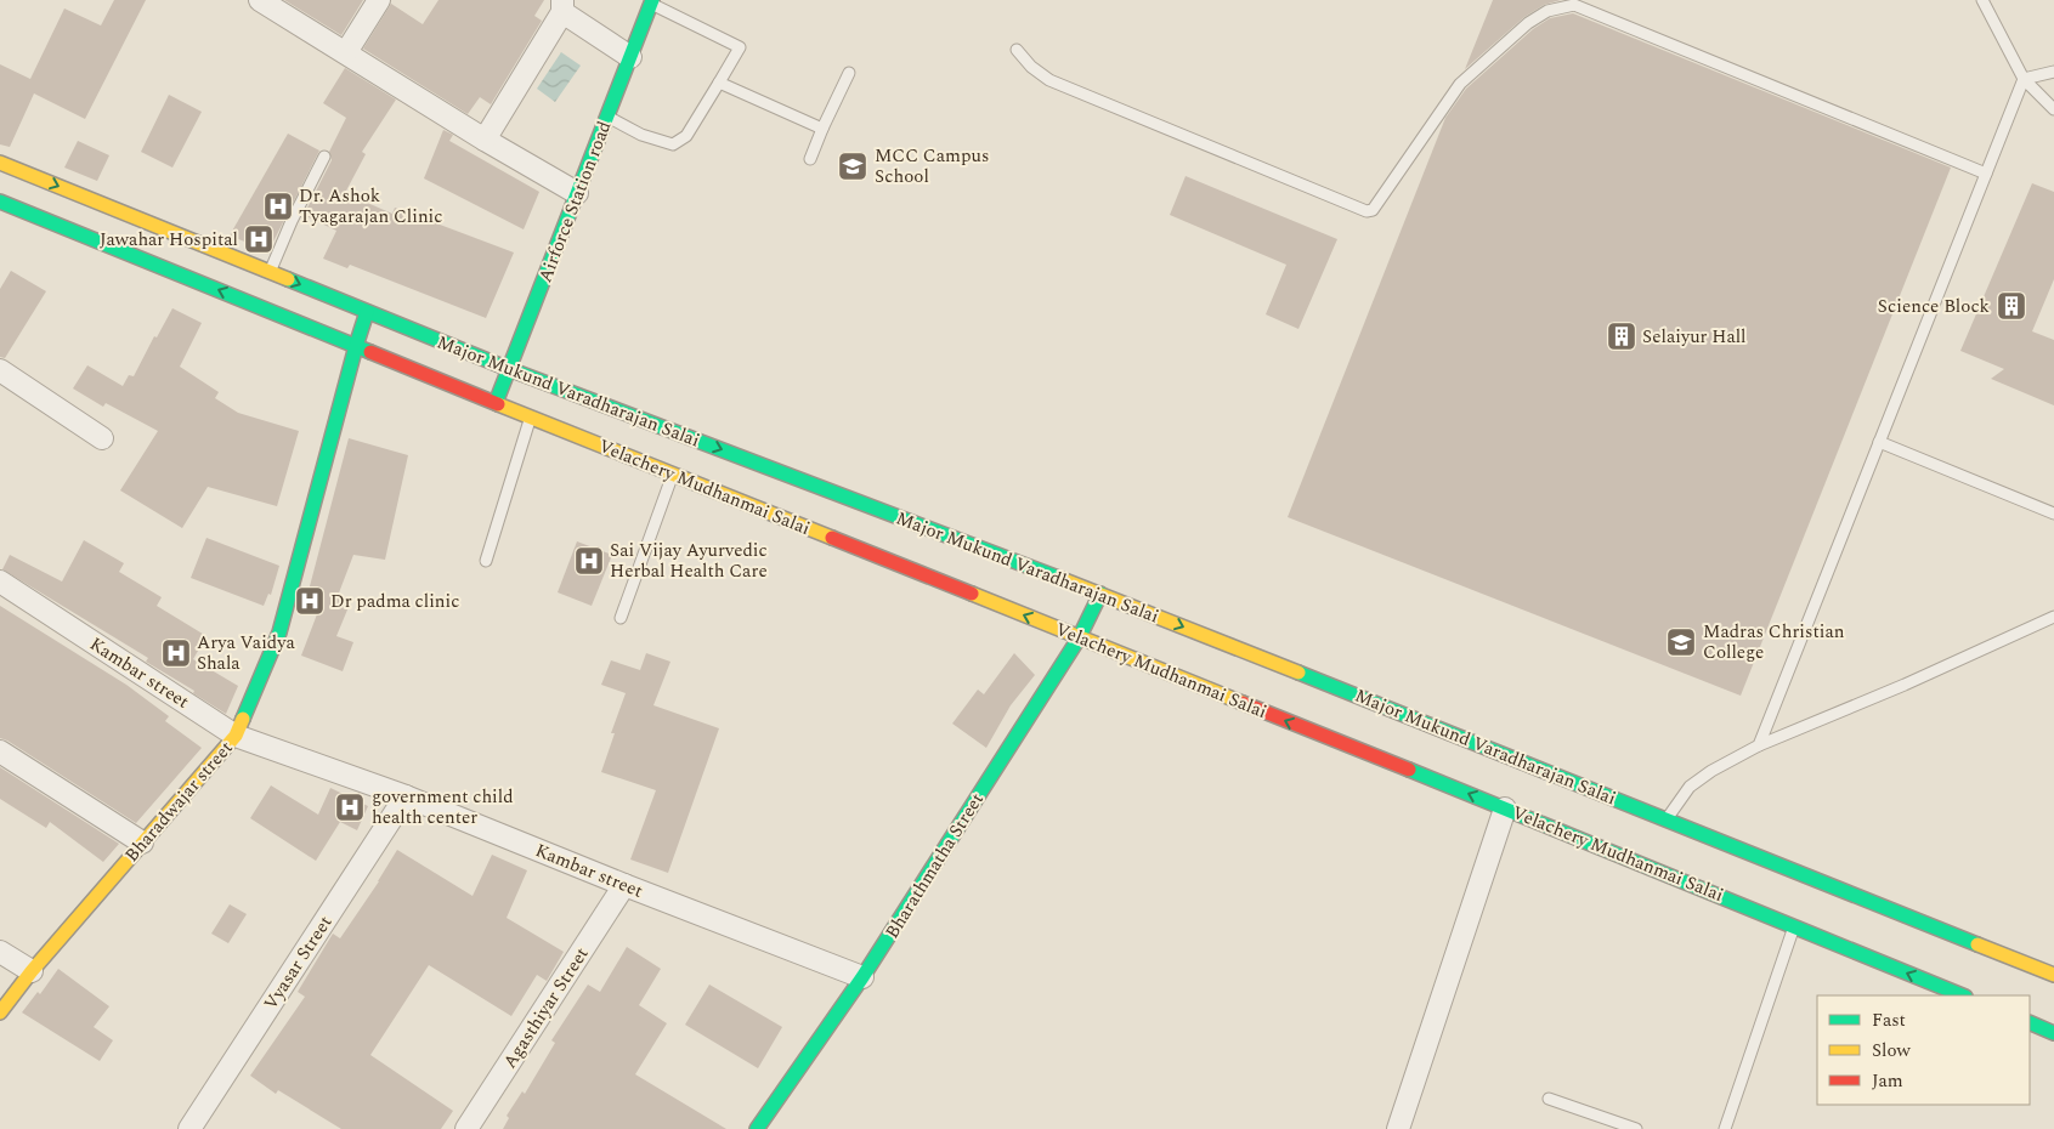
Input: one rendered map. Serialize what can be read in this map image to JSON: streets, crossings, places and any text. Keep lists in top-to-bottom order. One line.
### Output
{"streets":{"main road":["Airforce Station road","Major Mukund Varadharajan Salai","Velachery Mudhanmai Salai","Bharadwajar street","Bharathmatha Street"],"street":["Kambar street","Vyasar Street","Agasthiyar Street"]},"crossings":[["Airforce Station road","Major Mukund Varadharajan Salai"],["Airforce Station road","Velachery Mudhanmai Salai"],["Major Mukund Varadharajan Salai","Bharadwajar street"],["Major Mukund Varadharajan Salai","Bharathmatha Street"],["Velachery Mudhanmai Salai","Bharadwajar street"],["Velachery Mudhanmai Salai","Bharathmatha Street"],["Kambar street","Bharadwajar street"],["Kambar street","Bharathmatha Street"],["Kambar street","Vyasar Street"],["Kambar street","Agasthiyar Street"]],"one_way":["Major Mukund Varadharajan Salai","Velachery Mudhanmai Salai"],"places":{"school or university":["MCC Campus School","Madras Christian College"],"hospital":["Dr. Ashok Tyagarajan Clinic","Jawahar Hospital","Sai Vijay Ayurvedic Herbal Health Care","Dr padma clinic","Arya Vaidya Shala","government child health center"],"building":["Science Block","Selaiyur Hall"]},"legend":["Fast","Slow","Jam"]}
